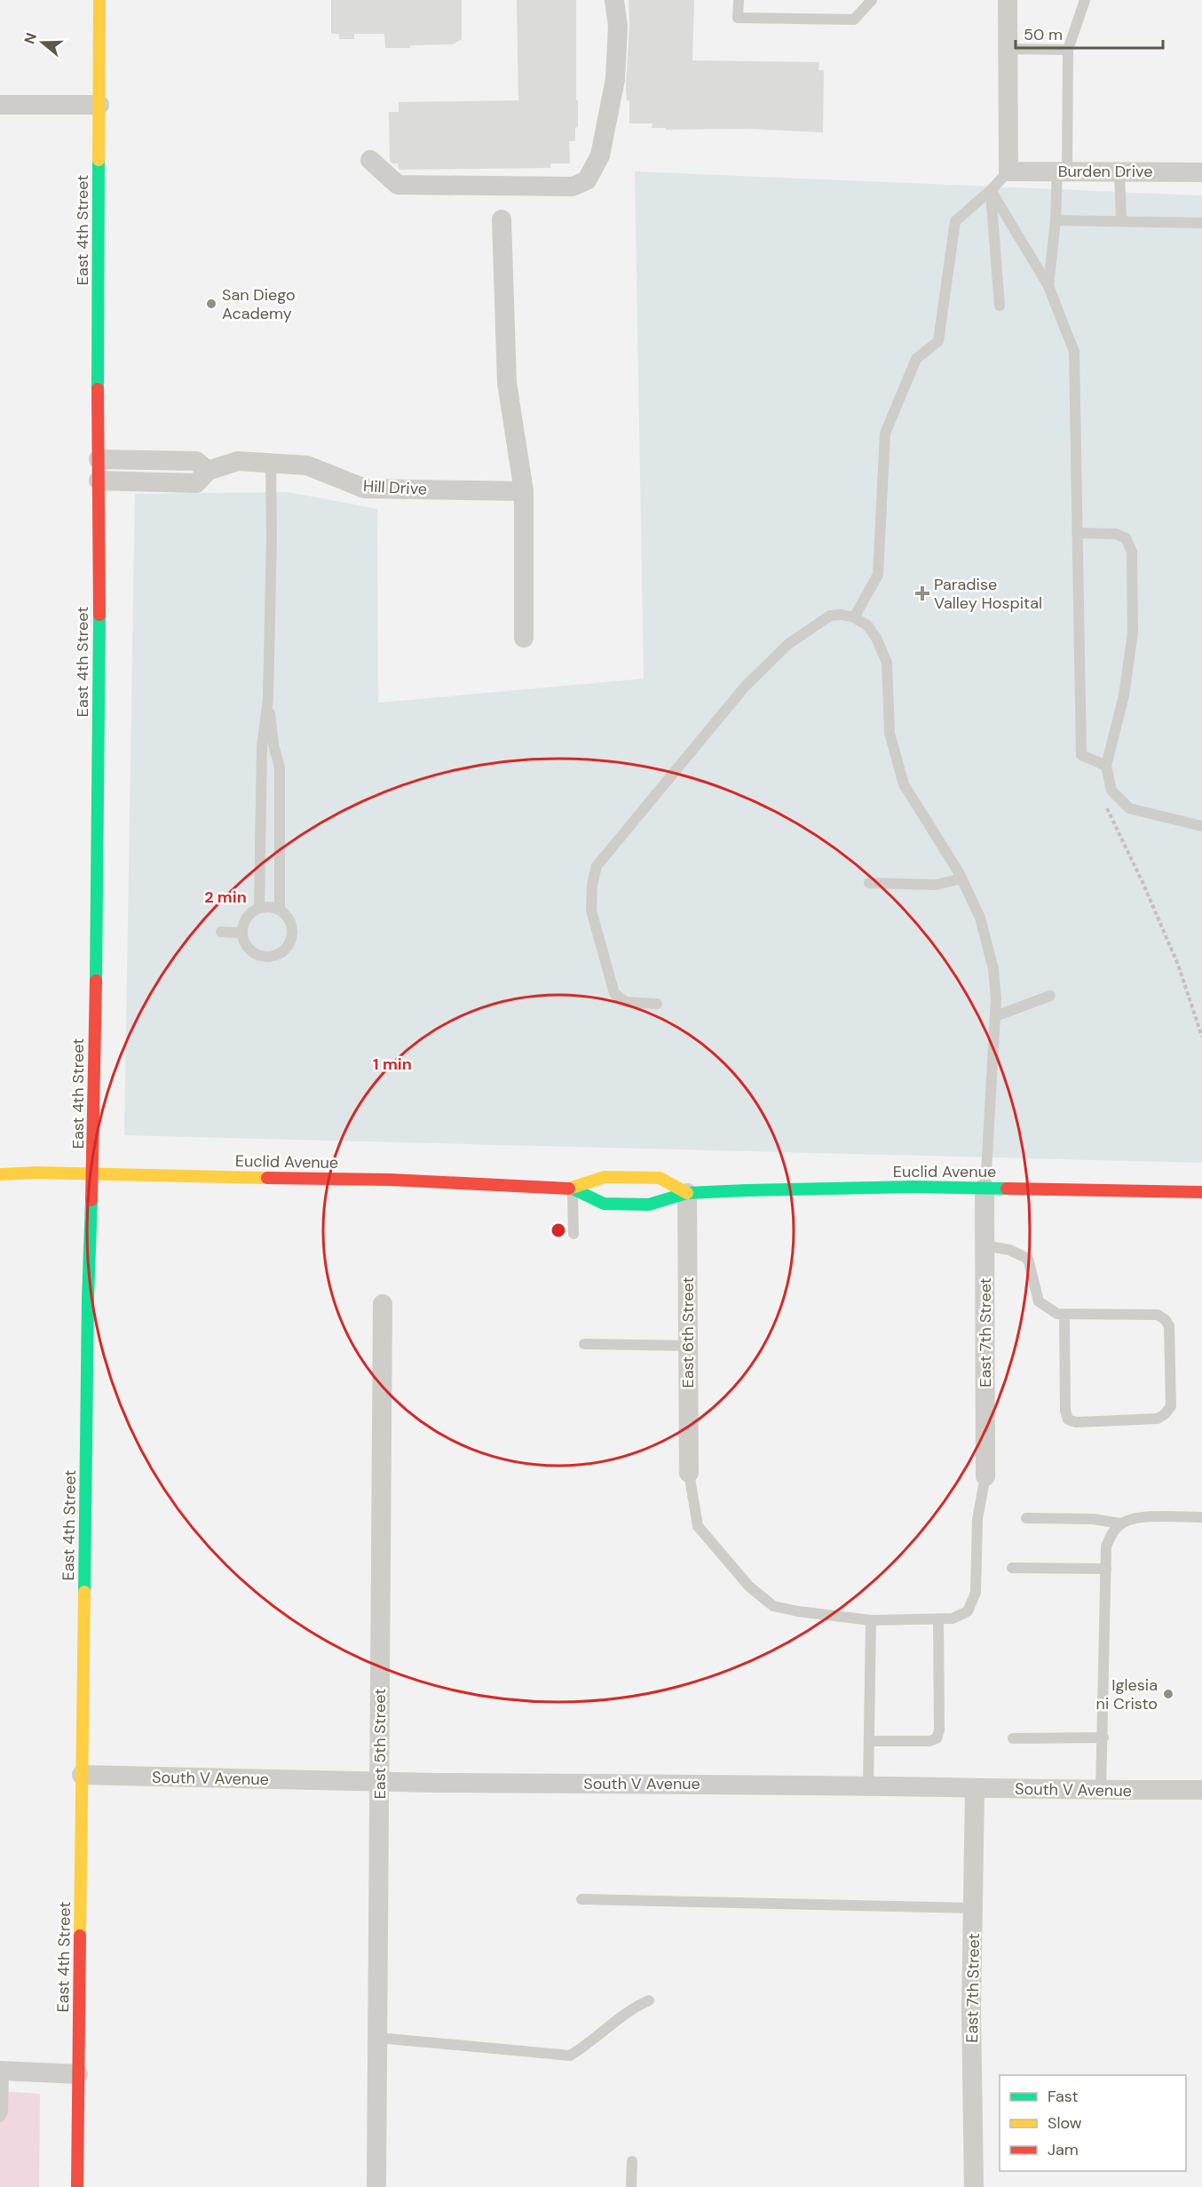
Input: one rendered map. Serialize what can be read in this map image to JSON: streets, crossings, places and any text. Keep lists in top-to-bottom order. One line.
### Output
{"streets":{"street":["Burden Drive","East 4th Street","Hill Drive","Euclid Avenue","East 6th Street","East 7th Street","East 5th Street","South V Avenue"]},"crossings":[["East 4th Street","Hill Drive"],["East 4th Street","Euclid Avenue"],["East 4th Street","South V Avenue"],["Euclid Avenue","East 6th Street"],["Euclid Avenue","East 7th Street"],["East 7th Street","South V Avenue"],["East 5th Street","South V Avenue"]],"places":{"other":["San Diego Academy","Iglesia ni Cristo"],"health":["Paradise Valley Hospital"]},"legend":["Fast","Slow","Jam"],"scale_bar":"50 m","north":"left","rings":["2 min","1 min"]}
